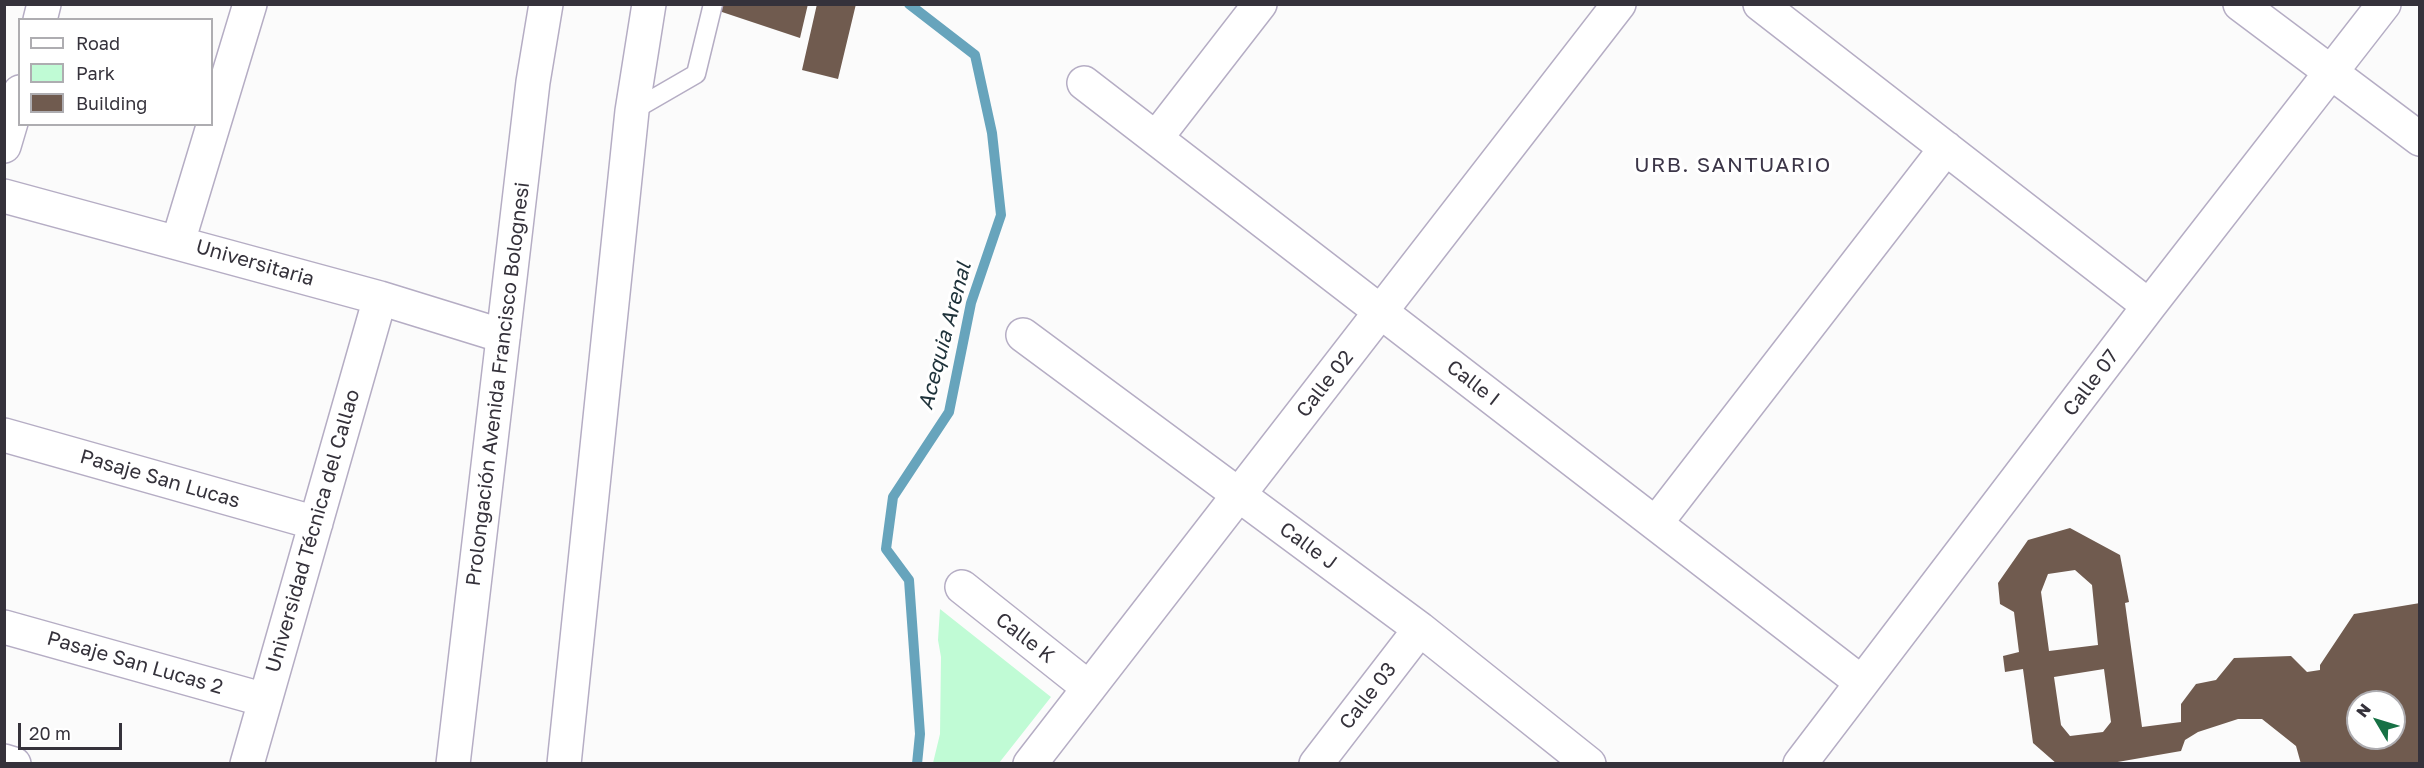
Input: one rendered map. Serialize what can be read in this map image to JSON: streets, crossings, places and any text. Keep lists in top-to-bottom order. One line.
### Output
{"streets":{"street":["Universitaria","Calle I","Calle 07","Prolongación Avenida Francisco Bolognesi","Calle 02","Pasaje San Lucas","Universidad Técnica del Callao","Calle J","Calle K","Pasaje San Lucas 2","Calle 03"]},"crossings":[["Universitaria","Prolongación Avenida Francisco Bolognesi"],["Universitaria","Universidad Técnica del Callao"],["Calle I","Calle 07"],["Calle I","Calle 02"],["Calle 02","Calle J"],["Calle 02","Calle K"],["Pasaje San Lucas","Universidad Técnica del Callao"],["Universidad Técnica del Callao","Pasaje San Lucas 2"],["Calle J","Calle 03"]],"districts":["URB. SANTUARIO"],"water":["Acequia Arenal"],"legend":["Road","Park","Building"],"scale_bar":"20 m","north":"top left"}
